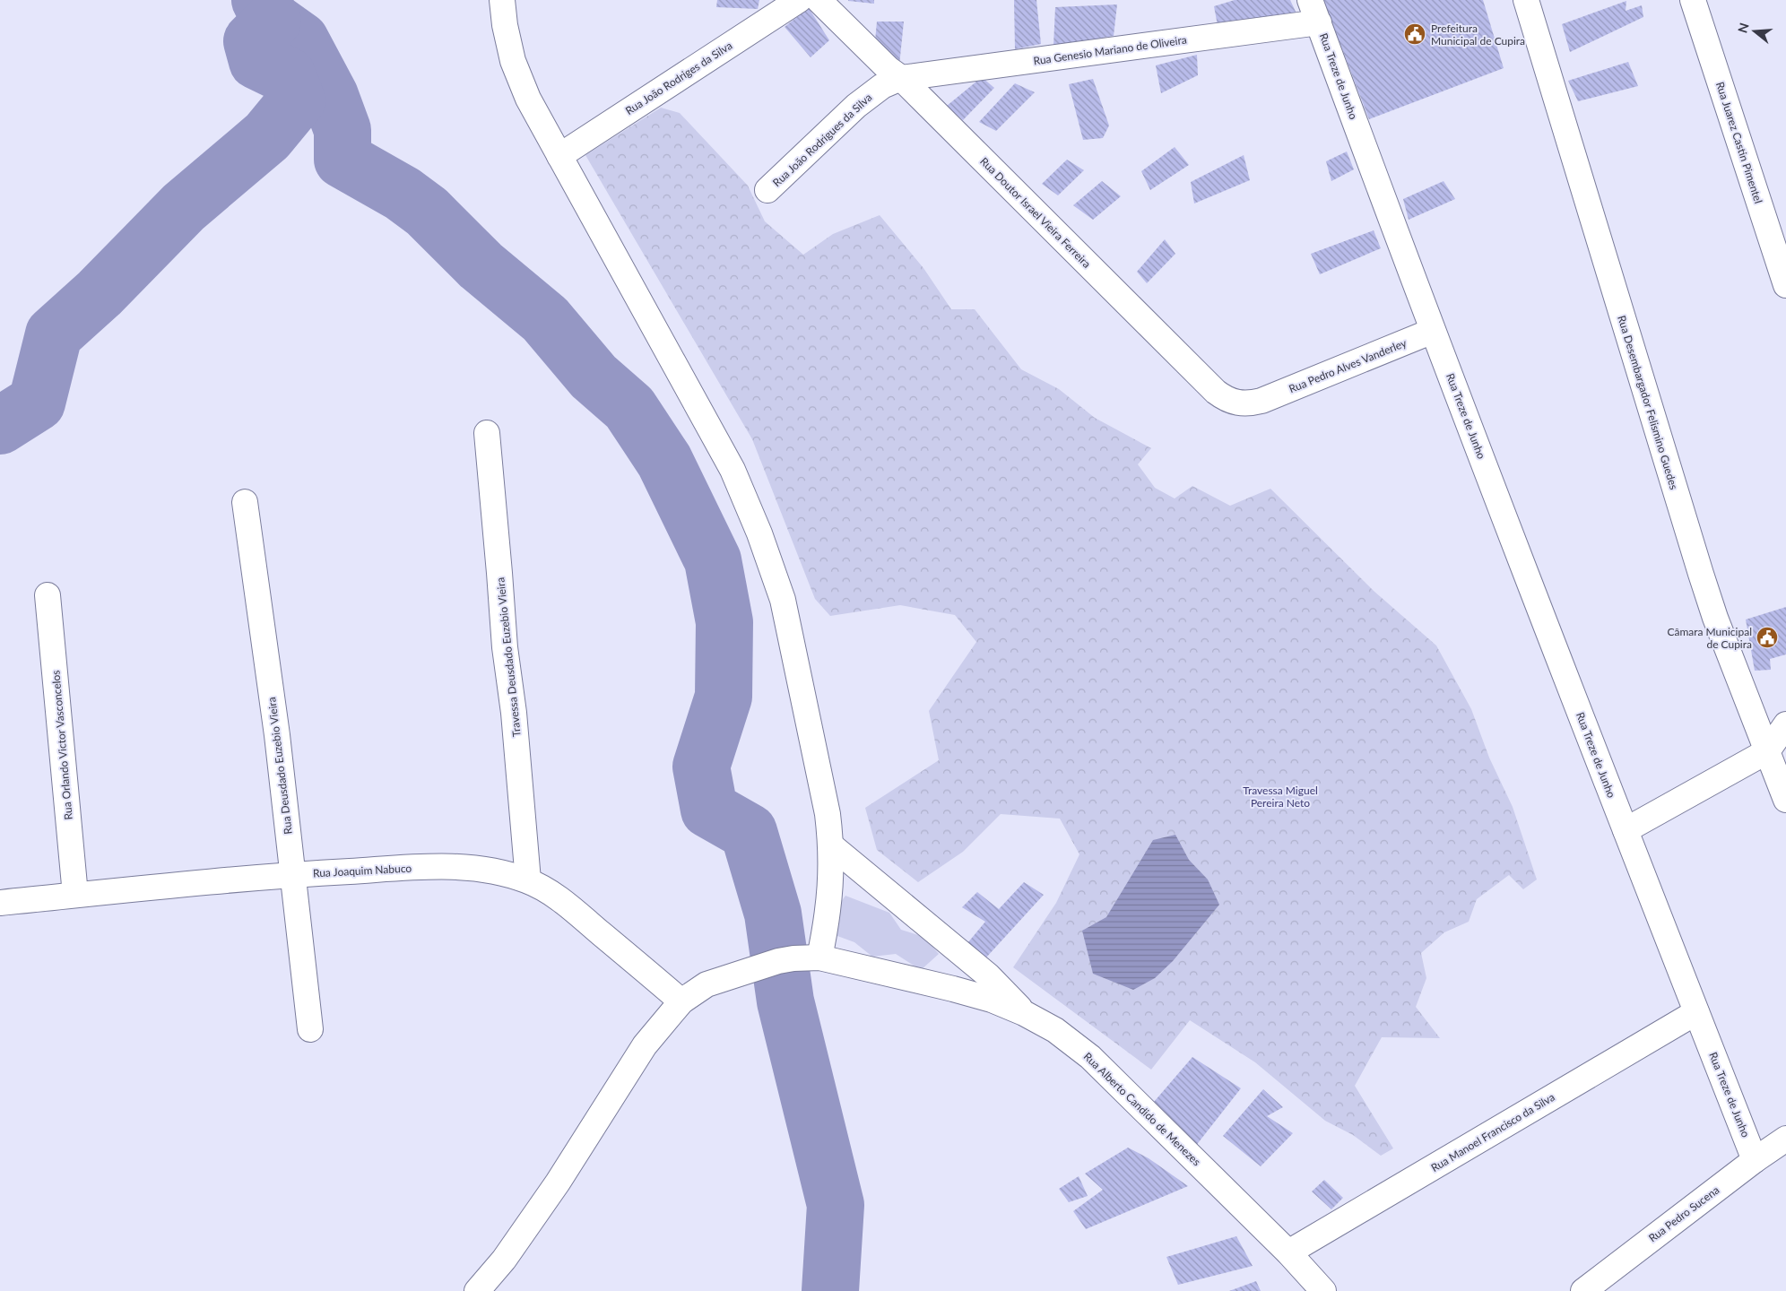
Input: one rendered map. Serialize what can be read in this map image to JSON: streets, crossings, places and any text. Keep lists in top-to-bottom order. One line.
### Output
{"streets":{"street":["Rua Genesio Mariano de Oliveira","Rua Treze de Junho","Rua João Rodriges da Silva","Rua João Rodrigues da Silva","Rua Juarez Castin Pimentel","Rua Doutor Israel Vieira Ferreira","Rua Pedro Alves Vanderley","Rua Desembargador Felismino Guedes","Travessa Deusdado Euzebio Vieira","Rua Orlando Victor Vasconcelos","Rua Deusdado Euzebio Vieira","Rua Joaquim Nabuco","Rua Alberto Candido de Menezes","Rua Manoel Francisco da Silva","Rua Pedro Sucena"]},"crossings":[["Rua Genesio Mariano de Oliveira","Rua Treze de Junho"],["Rua Genesio Mariano de Oliveira","Rua João Rodrigues da Silva"],["Rua Genesio Mariano de Oliveira","Rua Doutor Israel Vieira Ferreira"],["Rua Treze de Junho","Rua Pedro Alves Vanderley"],["Rua Treze de Junho","Rua Manoel Francisco da Silva"],["Rua Treze de Junho","Rua Pedro Sucena"],["Rua João Rodrigues da Silva","Rua Doutor Israel Vieira Ferreira"],["Rua Doutor Israel Vieira Ferreira","Rua Pedro Alves Vanderley"],["Travessa Deusdado Euzebio Vieira","Rua Joaquim Nabuco"],["Rua Orlando Victor Vasconcelos","Rua Joaquim Nabuco"],["Rua Deusdado Euzebio Vieira","Rua Joaquim Nabuco"],["Rua Joaquim Nabuco","Rua Alberto Candido de Menezes"],["Rua Alberto Candido de Menezes","Rua Manoel Francisco da Silva"]],"parks":["Travessa Miguel Pereira Neto"],"places":{"public building":["Prefeitura Municipal de Cupira","Câmara Municipal de Cupira"]},"north":"left"}
